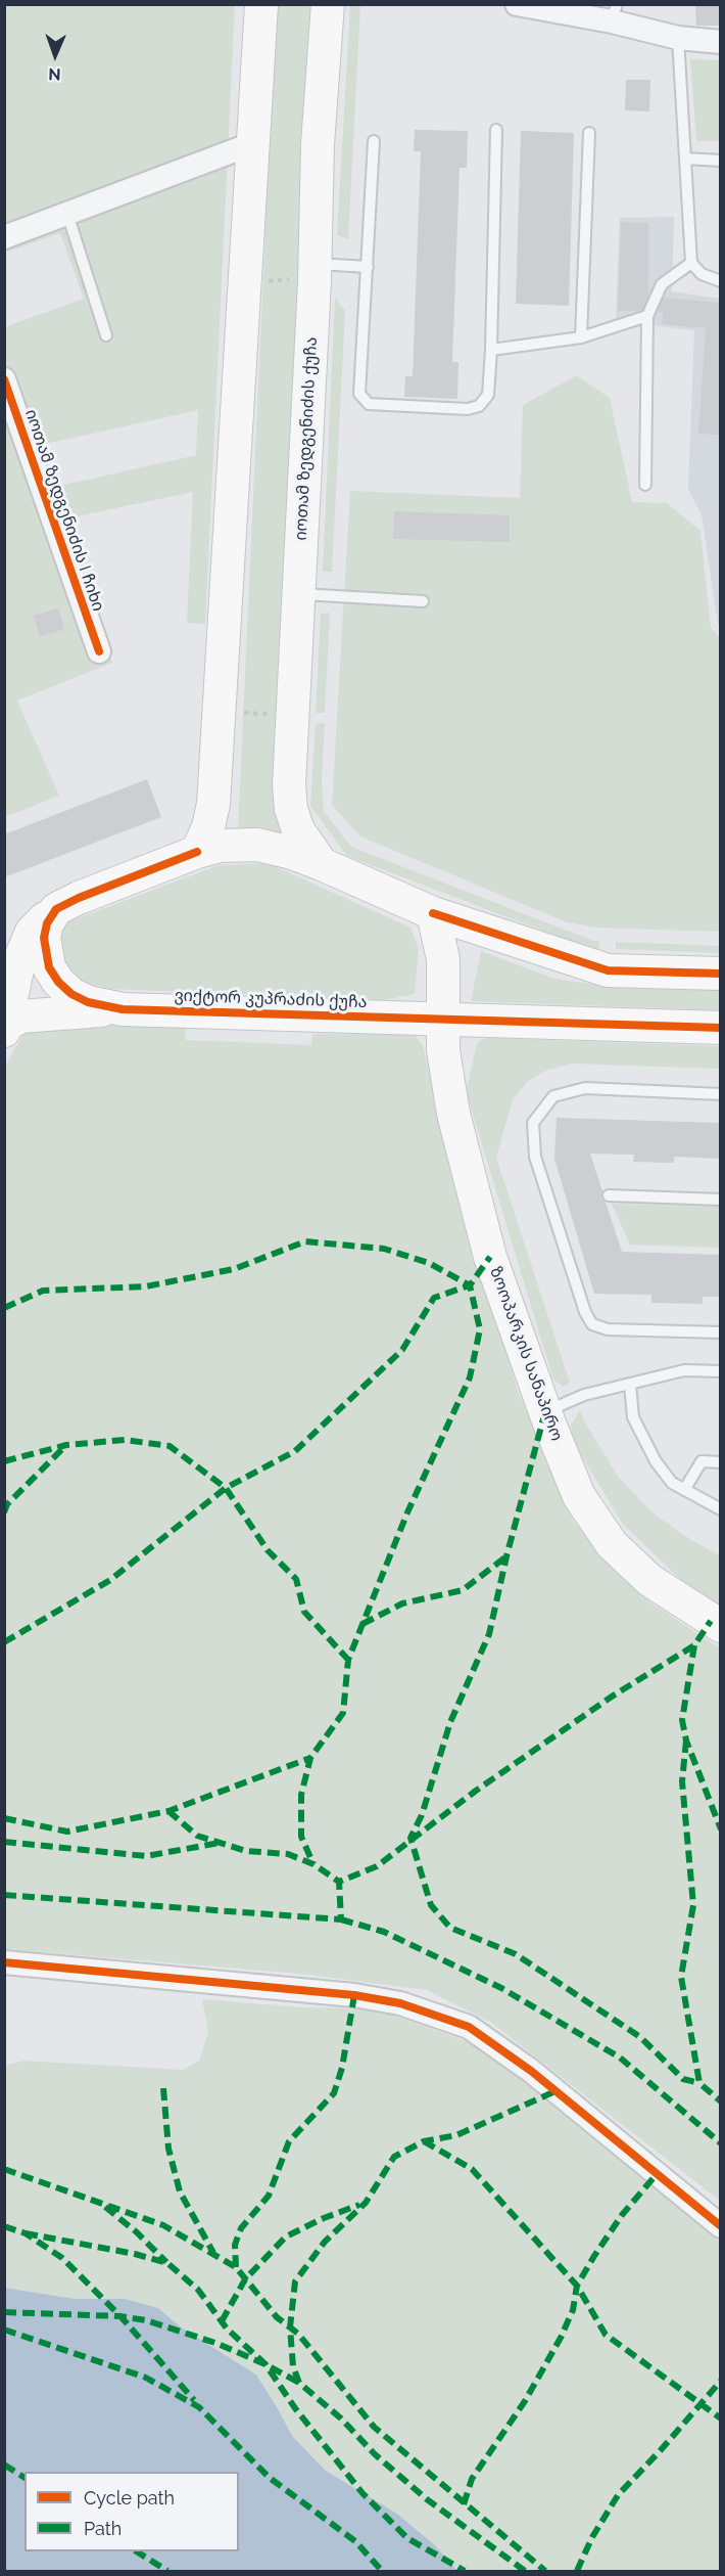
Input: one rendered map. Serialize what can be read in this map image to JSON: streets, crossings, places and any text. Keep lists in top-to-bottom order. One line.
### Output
{"streets":{"main road":["იოთამ ზედგენიძის ქუჩა","ვიქტორ კუპრაძის ქუჩა","ზოოპარკის სანაპირო"],"street":["იოთამ ზედგენიძის I ჩიხი"]},"crossings":[["ვიქტორ კუპრაძის ქუჩა","ზოოპარკის სანაპირო"]],"legend":["Cycle path","Path"],"north":"bottom"}
